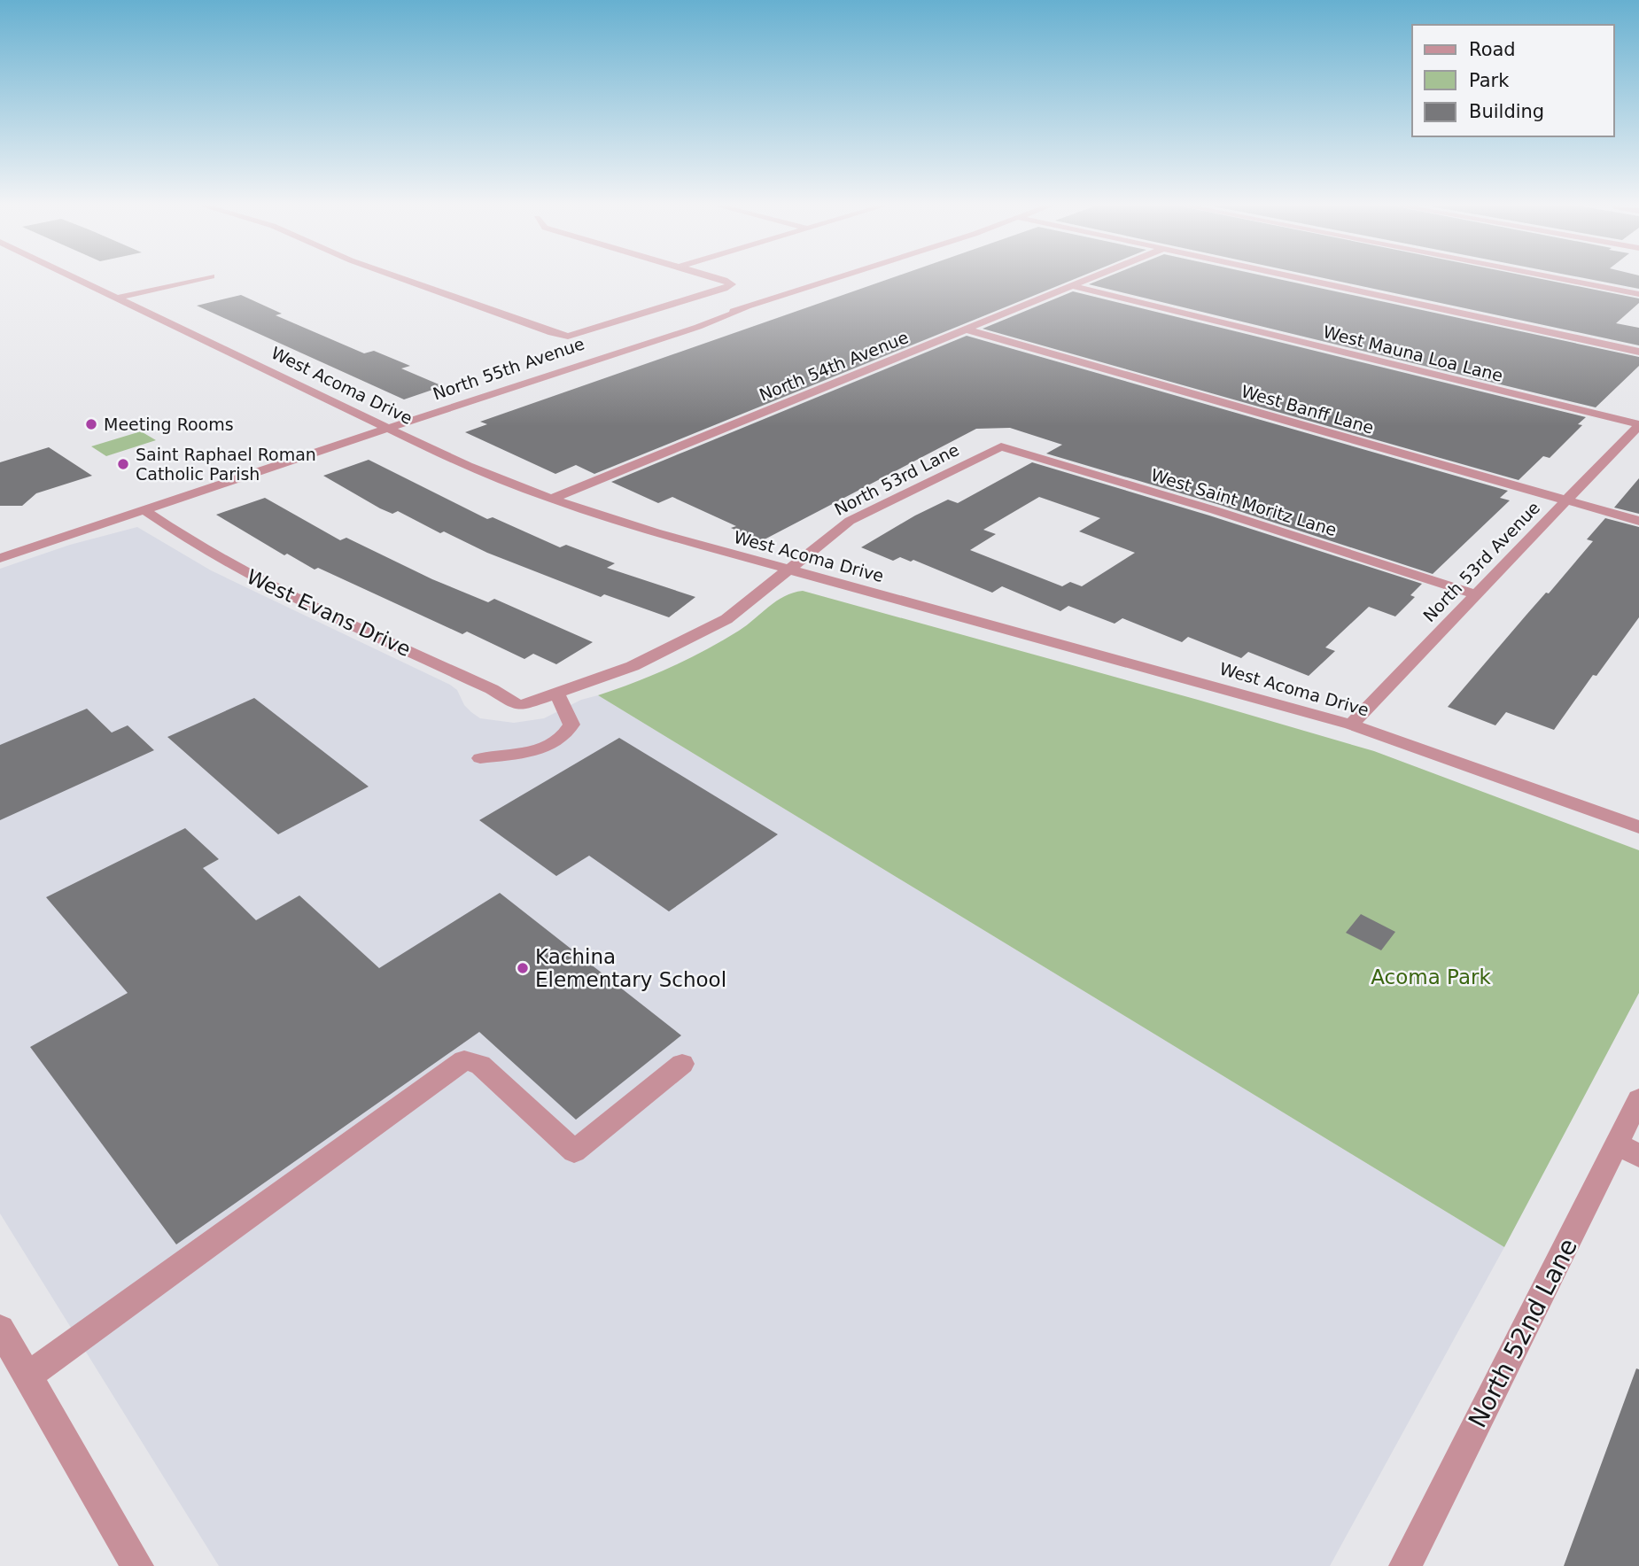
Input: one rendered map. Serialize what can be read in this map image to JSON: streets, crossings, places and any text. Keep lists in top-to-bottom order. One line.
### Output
{"streets":{"street":["West Mauna Loa Lane","North 54th Avenue","North 55th Avenue","West Acoma Drive","West Banff Lane","North 53rd Lane","West Saint Moritz Lane","North 53rd Avenue","West Evans Drive","North 52nd Lane"]},"crossings":[["West Mauna Loa Lane","North 54th Avenue"],["West Mauna Loa Lane","North 53rd Avenue"],["North 54th Avenue","West Acoma Drive"],["North 54th Avenue","West Banff Lane"],["North 55th Avenue","West Acoma Drive"],["North 55th Avenue","West Evans Drive"],["West Acoma Drive","North 53rd Lane"],["West Acoma Drive","North 53rd Avenue"],["West Banff Lane","North 53rd Avenue"],["North 53rd Lane","West Saint Moritz Lane"],["North 53rd Lane","West Evans Drive"],["West Saint Moritz Lane","North 53rd Avenue"]],"parks":["Acoma Park"],"places":["Meeting Rooms","Saint Raphael Roman Catholic Parish","Kachina Elementary School"],"legend":["Road","Park","Building"]}
